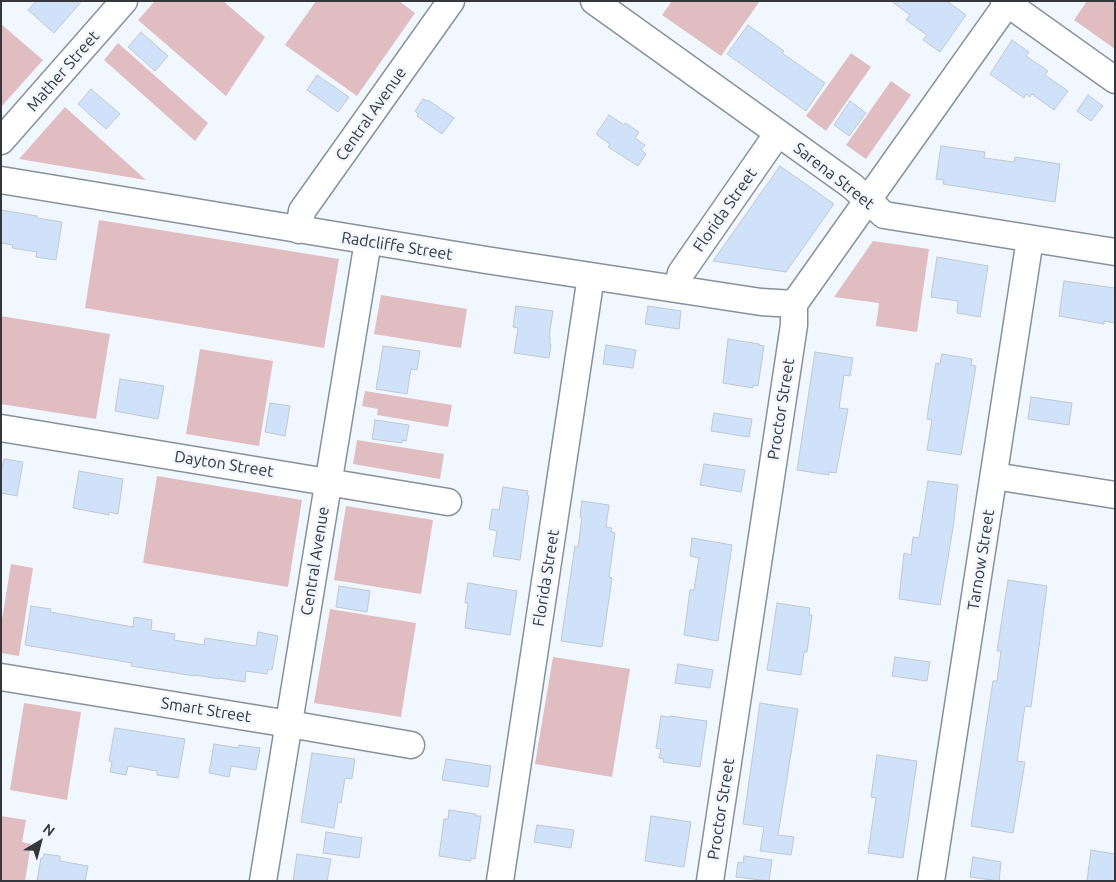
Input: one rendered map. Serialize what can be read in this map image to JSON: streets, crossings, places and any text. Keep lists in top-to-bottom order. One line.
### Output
{"streets":{"street":["Mather Street","Central Avenue","Sarena Street","Florida Street","Radcliffe Street","Proctor Street","Dayton Street","Tarnow Street","Smart Street"]},"crossings":[["Central Avenue","Radcliffe Street"],["Central Avenue","Dayton Street"],["Central Avenue","Smart Street"],["Sarena Street","Florida Street"],["Sarena Street","Tarnow Street"],["Florida Street","Radcliffe Street"],["Radcliffe Street","Proctor Street"]],"north":"top right"}
